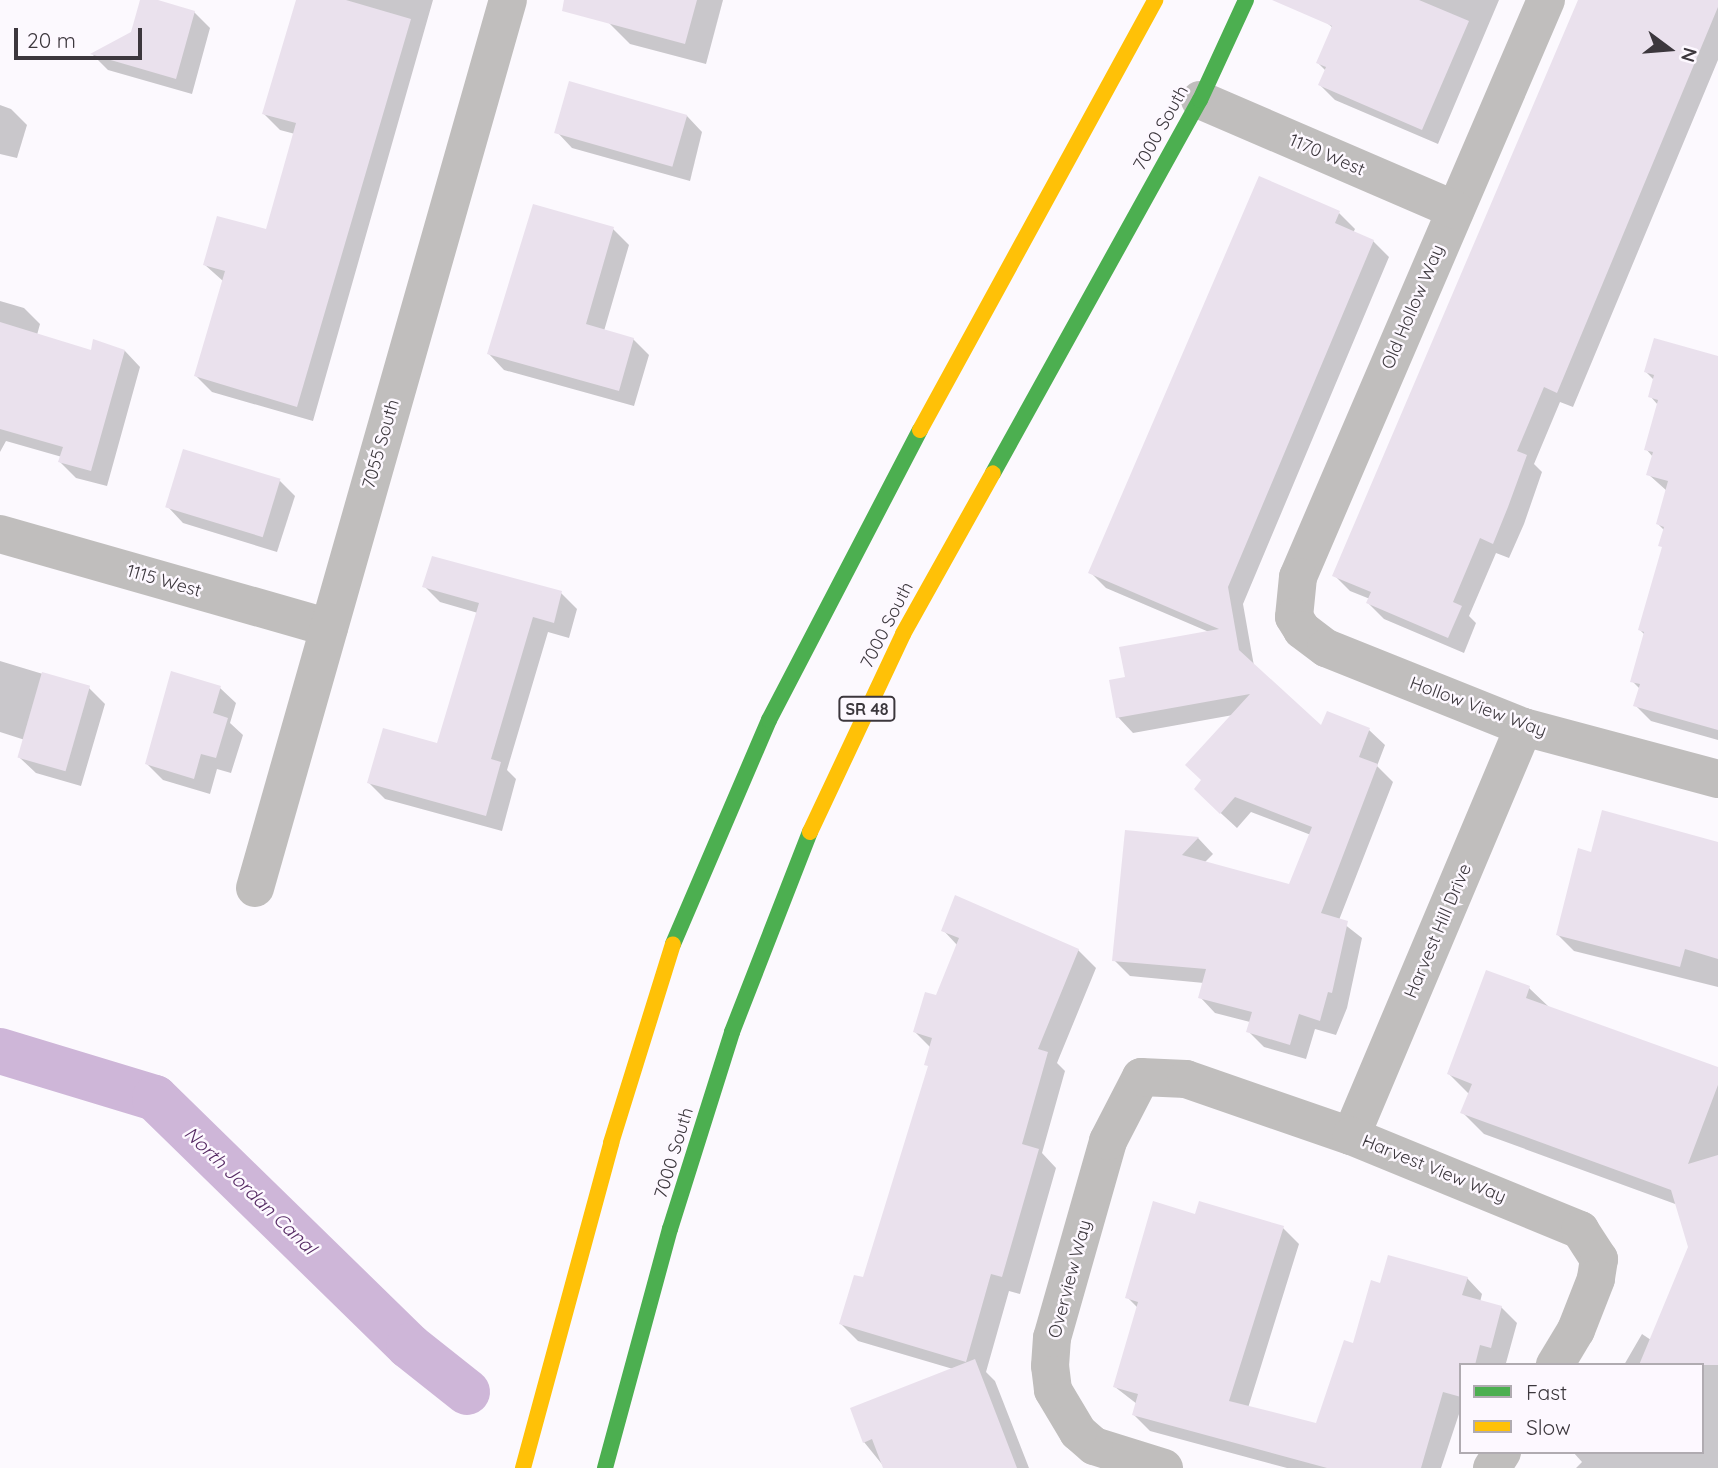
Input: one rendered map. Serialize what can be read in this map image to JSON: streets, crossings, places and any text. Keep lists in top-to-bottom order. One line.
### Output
{"streets":{"main road":["7000 South","SR 48"],"street":["1170 West","Old Hollow Way","7055 South","1115 West","Hollow View Way","Harvest Hill Drive","Harvest View Way","Overview Way"]},"crossings":[["7000 South","1170 West"],["1170 West","Old Hollow Way"],["Old Hollow Way","Hollow View Way"],["7055 South","1115 West"],["Hollow View Way","Harvest Hill Drive"],["Harvest Hill Drive","Harvest View Way"],["Harvest View Way","Overview Way"]],"water":["North Jordan Canal"],"legend":["Fast","Slow"],"scale_bar":"20 m","north":"right"}
